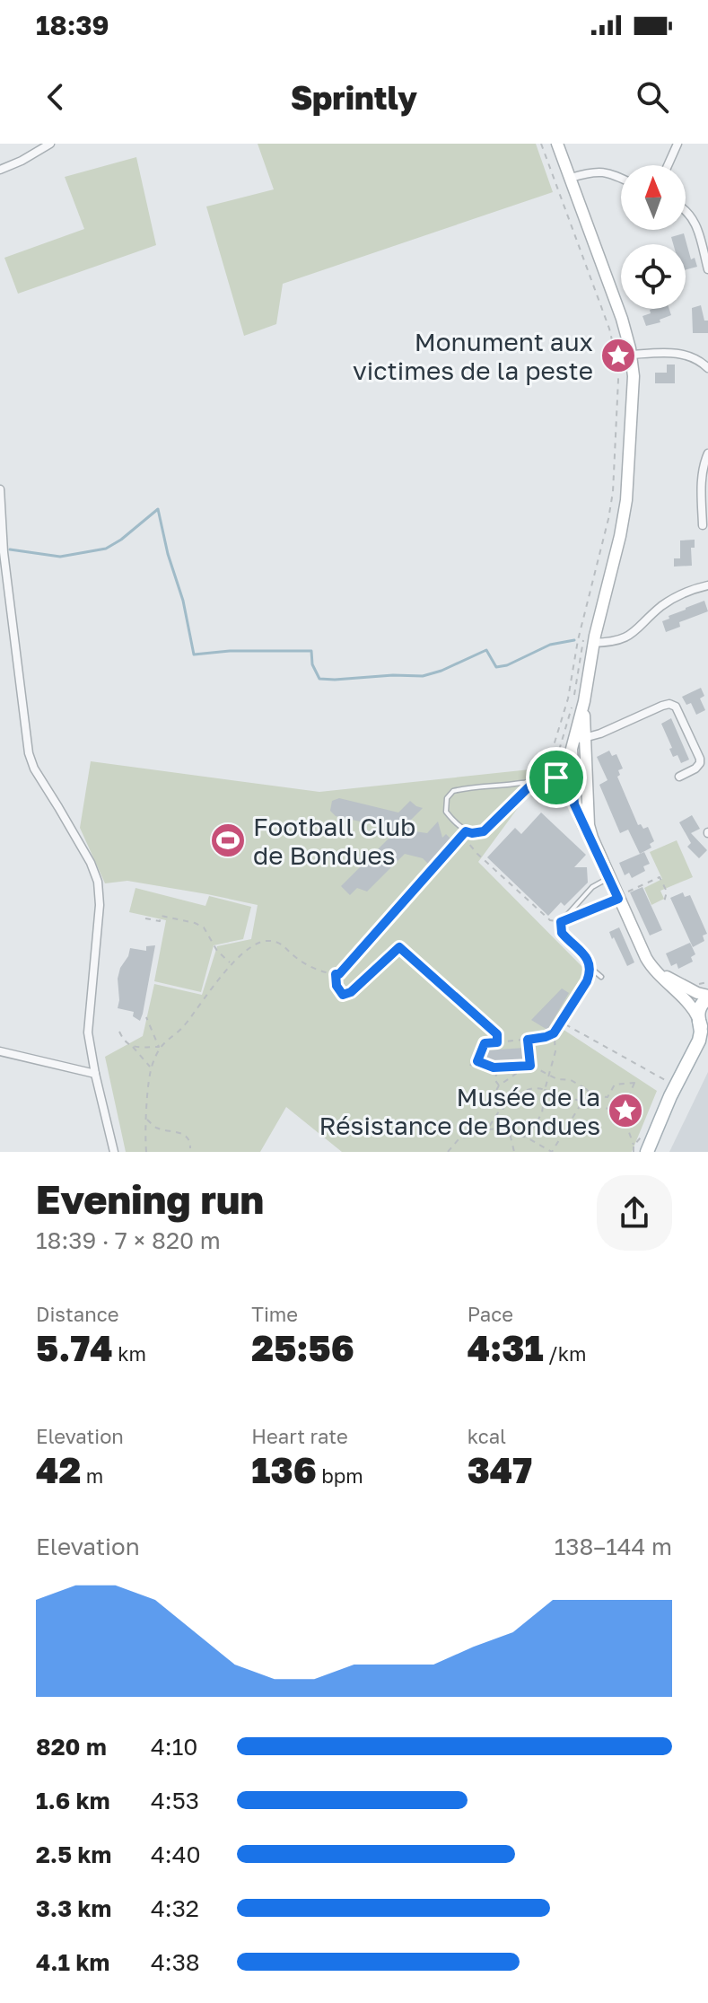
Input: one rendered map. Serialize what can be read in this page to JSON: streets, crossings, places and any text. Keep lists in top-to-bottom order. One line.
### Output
{"places":{"place":["Monument aux victimes de la peste","Musée de la Résistance de Bondues"],"sports":["Football Club de Bondues"]},"north":"top","page":{"status":"18:39","header":"Sprintly","heading":["Evening run","18:39 · 7 × 820 m"],"stats":[["Distance","5.74 km"],["Time","25:56"],["Pace","4:31 /km"],["Elevation","42 m"],["Heart rate","136 bpm"],["kcal","347"]],"chart":["Elevation","138–144 m"],"list":[{"name":"820 m","note":"4:10"},{"name":"1.6 km","note":"4:53"},{"name":"2.5 km","note":"4:40"},{"name":"3.3 km","note":"4:32"},{"name":"4.1 km","note":"4:38"}]}}
